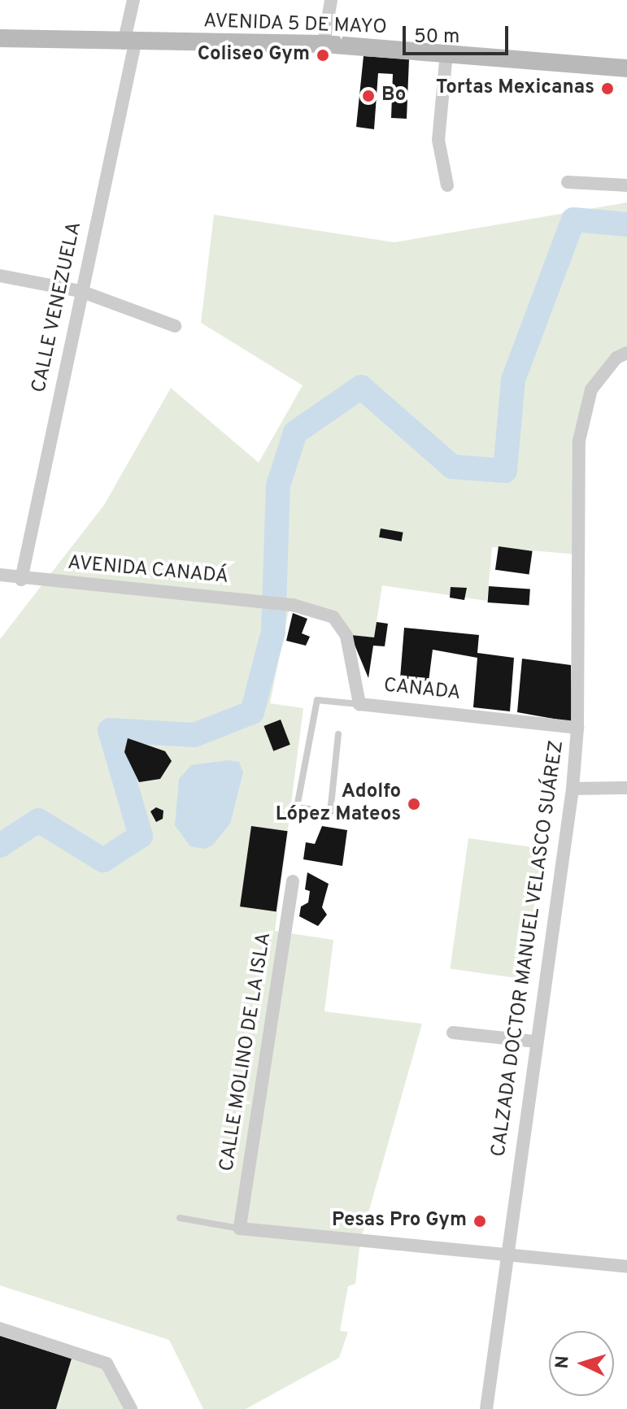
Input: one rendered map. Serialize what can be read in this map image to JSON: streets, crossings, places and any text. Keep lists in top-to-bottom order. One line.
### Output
{"streets":{"main road":["AVENIDA 5 DE MAYO"],"street":["CALLE VENEZUELA","AVENIDA CANADÁ","CANADA","CALZADA DOCTOR MANUEL VELASCO SUÁREZ","CALLE MOLINO DE LA ISLA"]},"crossings":[["AVENIDA 5 DE MAYO","CALLE VENEZUELA"],["CALLE VENEZUELA","AVENIDA CANADÁ"],["AVENIDA CANADÁ","CANADA"],["CANADA","CALZADA DOCTOR MANUEL VELASCO SUÁREZ"]],"places":["Coliseo Gym","Tortas Mexicanas","Bo","Adolfo López Mateos","Pesas Pro Gym"],"scale_bar":"50 m","north":"left"}
